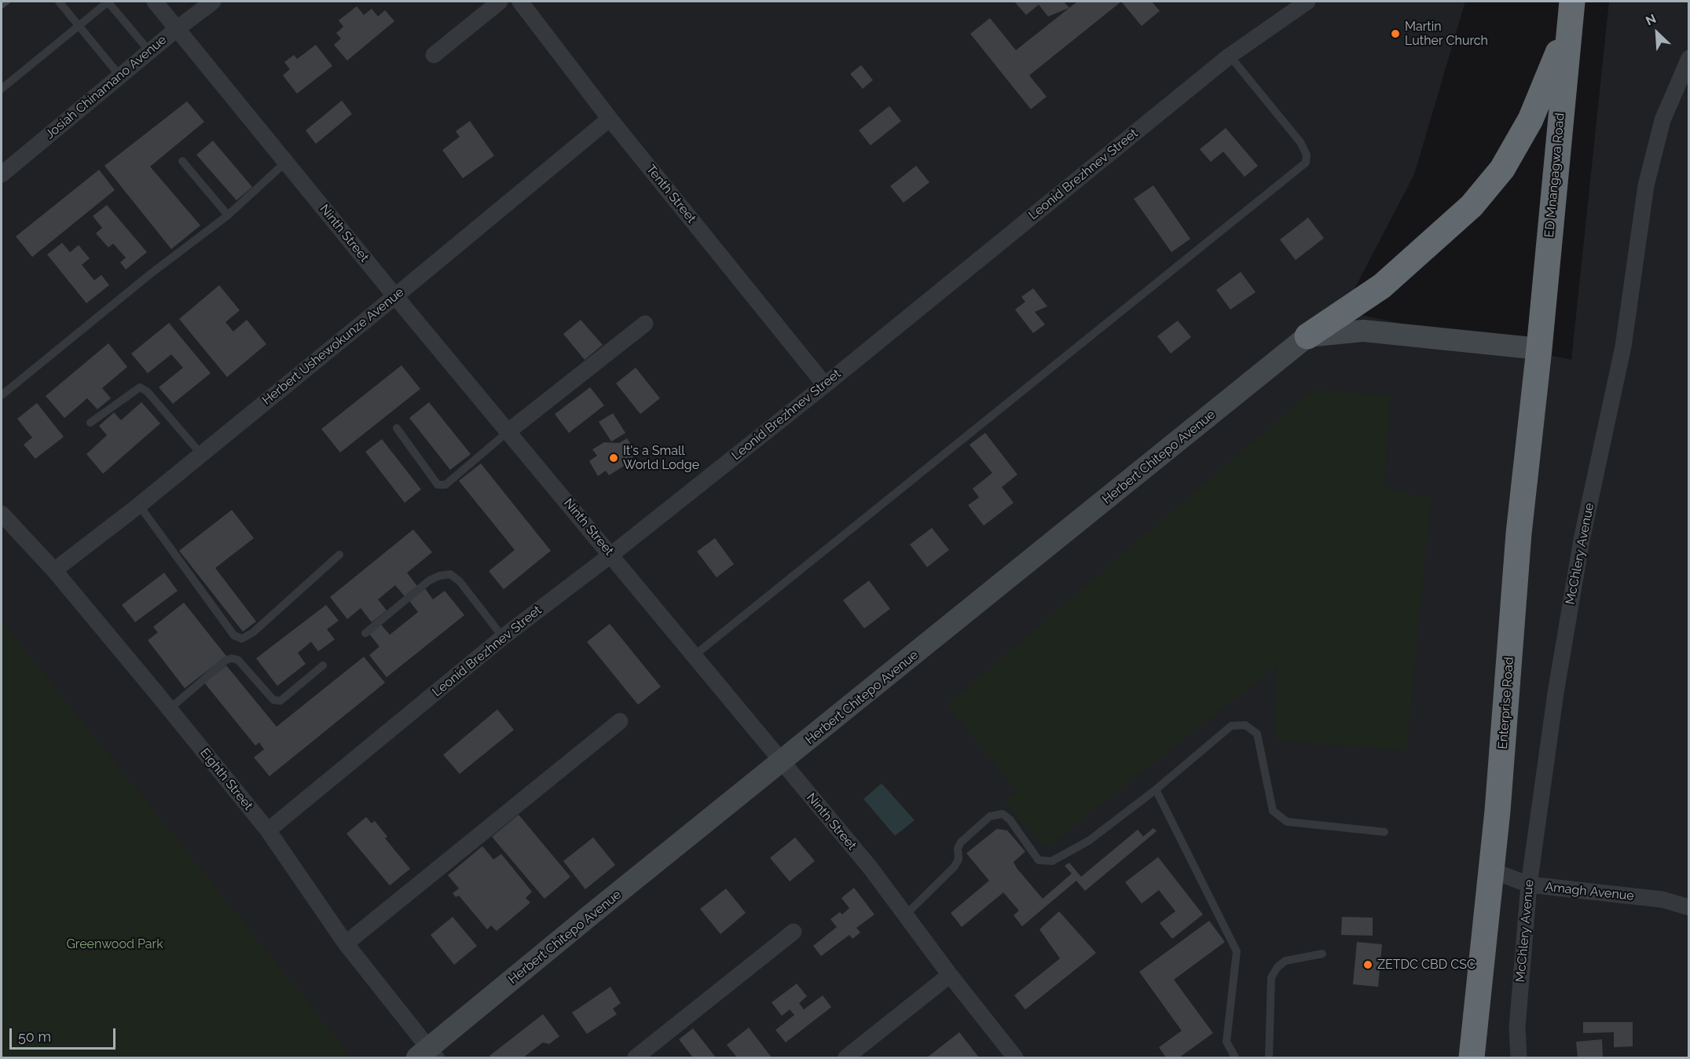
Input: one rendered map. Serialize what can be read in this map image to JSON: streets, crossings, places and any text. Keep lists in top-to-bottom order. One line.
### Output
{"streets":{"highway":["ED Mnangagwa Road","Enterprise Road"],"main road":["Herbert Chitepo Avenue"],"street":["Josiah Chinamano Avenue","Leonid Brezhnev Street","Tenth Street","Ninth Street","Herbert Ushewokunze Avenue","McChlery Avenue","Eighth Street","Amagh Avenue"]},"crossings":[["Josiah Chinamano Avenue","Ninth Street"],["Leonid Brezhnev Street","Tenth Street"],["Leonid Brezhnev Street","Ninth Street"],["Leonid Brezhnev Street","Eighth Street"],["ED Mnangagwa Road","Enterprise Road"],["Tenth Street","Herbert Ushewokunze Avenue"],["Ninth Street","Herbert Ushewokunze Avenue"],["Ninth Street","Herbert Chitepo Avenue"],["Herbert Ushewokunze Avenue","Eighth Street"],["Herbert Chitepo Avenue","Eighth Street"],["McChlery Avenue","Amagh Avenue"],["Enterprise Road","Amagh Avenue"]],"parks":["Greenwood Park"],"places":["Martin Luther Church","It's a Small World Lodge","ZETDC CBD CSC"],"scale_bar":"50 m","north":"top left"}
